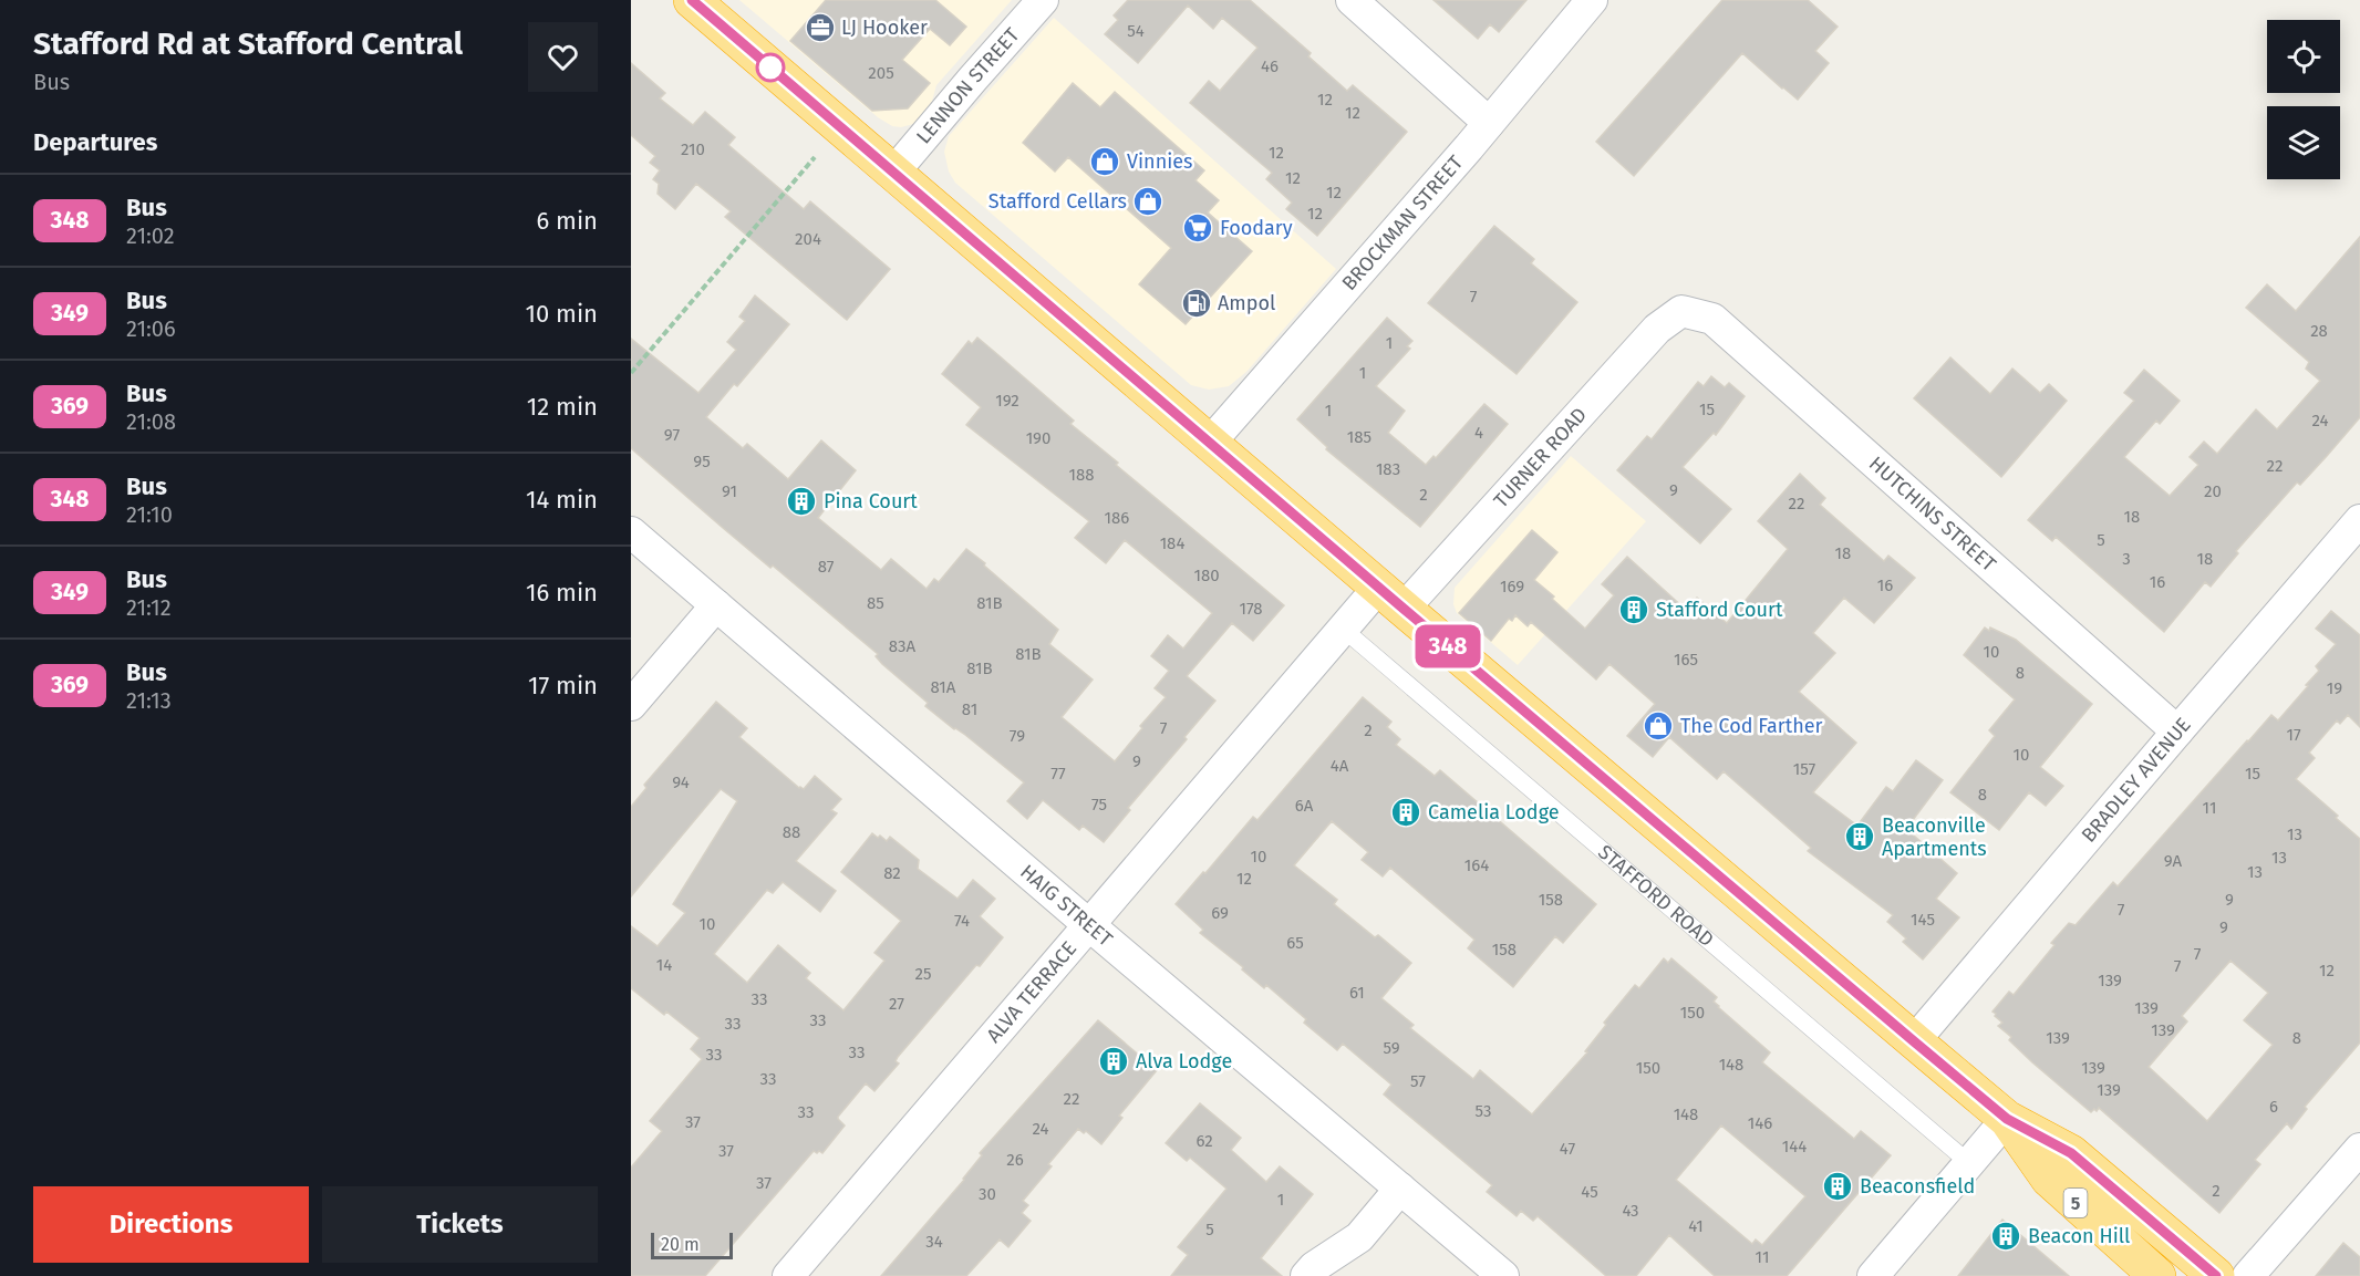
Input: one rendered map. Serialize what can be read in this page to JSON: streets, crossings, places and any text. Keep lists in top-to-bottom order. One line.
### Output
{"streets":{"highway":["5"],"street":["LENNON STREET","BROCKMAN STREET","TURNER ROAD","HUTCHINS STREET","BRADLEY AVENUE","HAIG STREET","ALVA TERRACE"],"lane":["STAFFORD ROAD"]},"crossings":[["LENNON STREET","5"],["BROCKMAN STREET","5"],["TURNER ROAD","HUTCHINS STREET"],["TURNER ROAD","ALVA TERRACE"],["TURNER ROAD","5"],["HUTCHINS STREET","BRADLEY AVENUE"],["BRADLEY AVENUE","5"],["STAFFORD ROAD","ALVA TERRACE"],["HAIG STREET","ALVA TERRACE"],["ALVA TERRACE","5"]],"places":{"office":["LJ Hooker"],"shop":["Vinnies","Stafford Cellars","The Cod Farther"],"supermarket":["Foodary"],"fuel station":["Ampol"],"building":["Pina Court","Stafford Court","Camelia Lodge","Beaconville Apartments","Alva Lodge","Beaconsfield","Beacon Hill"]},"lines":["bus line 348"],"house_numbers":["54","46","205","12","12","210","12","12","12","12","204","7","28","1","1","192","15","1","24","4","97","185","190","95","22","183","188","9","91","20","2","22","18","186","5","184","18","3","18","87","180","16","16","169","85","81B","178","83A","10","81B","165","81B","8","81A","19","81","7","2","17","79","10","9","4A","157","77","15","94","8","75","6A","11","88","13","10","13","9A","164","13","82","12","158","9","7","69","145","74","10","9","65","158","7","14","7","12","25","139","61","33","27","139","150","33","33","139","139","8","59","33","33","148","150","139","33","57","139","22","6","53","33","148","37","146","24","62","144","47","37","26","37","2","45","30","1","43","41","5","34","11"],"scale_bar":"20 m","page":{"heading":[["Stafford Rd at Stafford Central","Bus"],"Departures"],"on_map":"348","list":[{"mark":"348","name":"Bus","note":"21:02","value":"6 min"},{"mark":"349","name":"Bus","note":"21:06","value":"10 min"},{"mark":"369","name":"Bus","note":"21:08","value":"12 min"},{"mark":"348","name":"Bus","note":"21:10","value":"14 min"},{"mark":"349","name":"Bus","note":"21:12","value":"16 min"},{"mark":"369","name":"Bus","note":"21:13","value":"17 min"}],"buttons":["Directions","Tickets"],"scale":"20 m"}}
